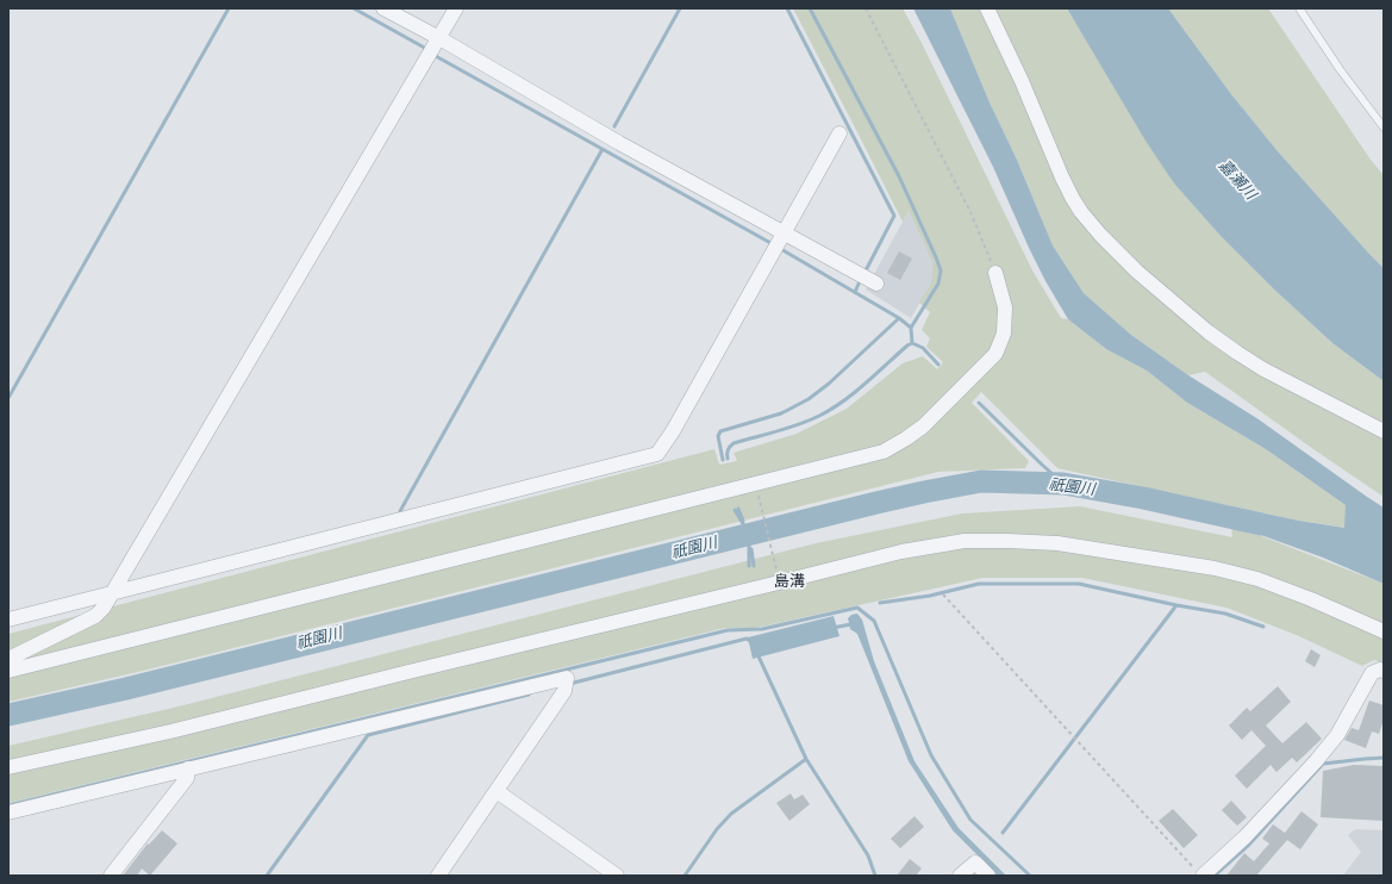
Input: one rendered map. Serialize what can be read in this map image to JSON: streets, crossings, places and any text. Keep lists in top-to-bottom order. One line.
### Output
{"districts":["島溝"],"water":["嘉瀬川","祇園川"]}
